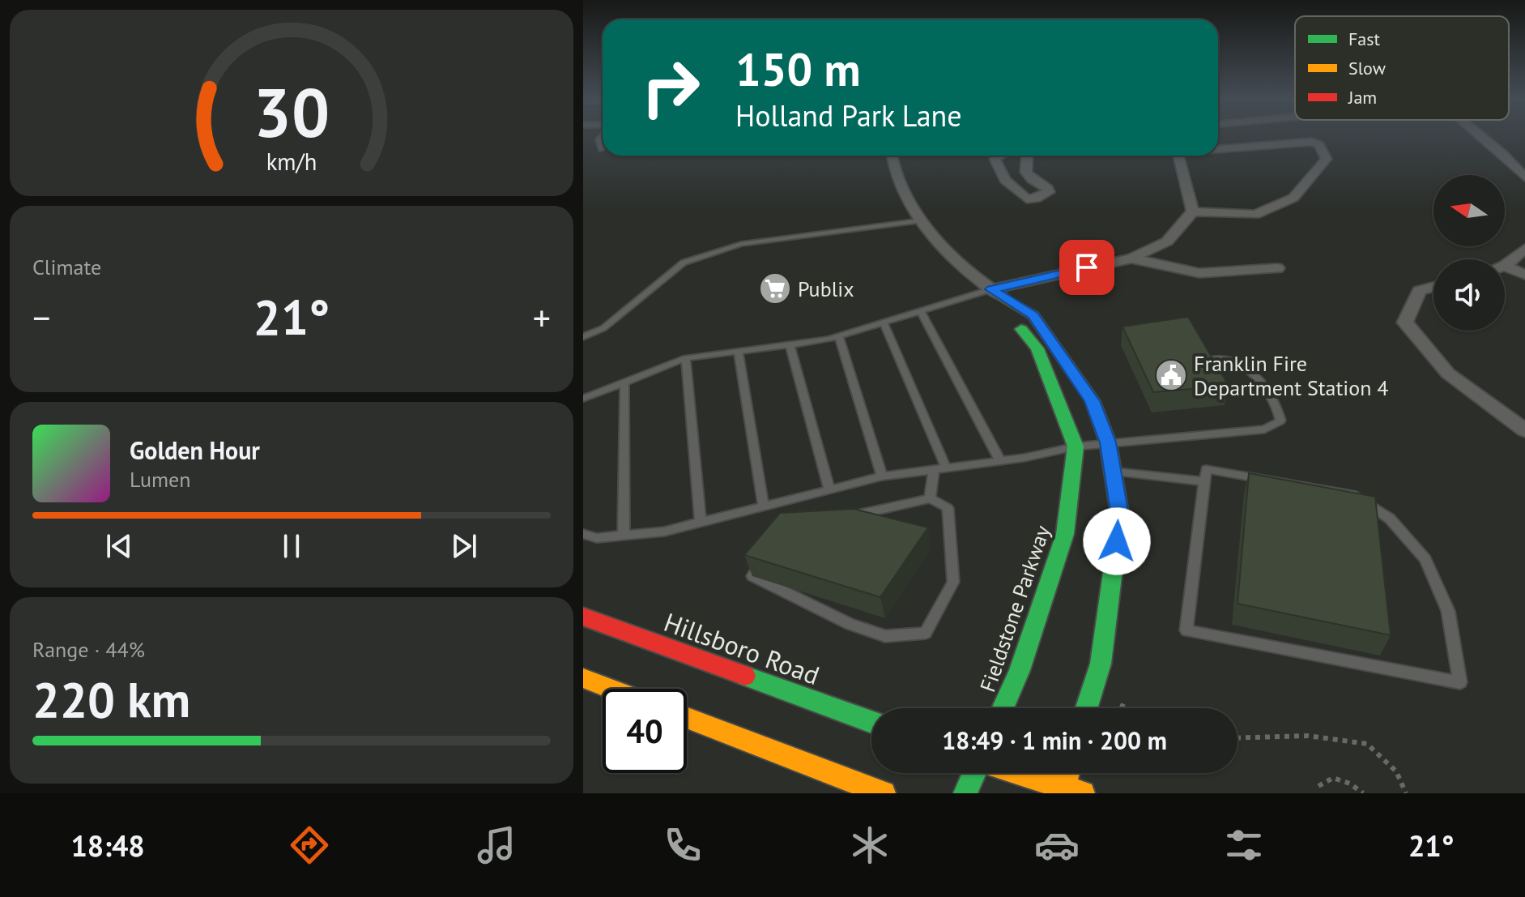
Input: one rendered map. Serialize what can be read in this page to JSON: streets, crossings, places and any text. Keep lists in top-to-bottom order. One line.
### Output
{"streets":{"street":["Fieldstone Parkway","Hillsboro Road"]},"places":{"supermarket":["Publix"],"public building":["Franklin Fire Department Station 4"]},"legend":["Fast","Slow","Jam"],"north":"left","page":{"turn":["150 m","Holland Park Lane"],"tile":["Climate",["Range · 44%","220 km"]],"heat":["−","21°","+"],"song":["Golden Hour","Lumen"],"limit":"40","trip":"18:49 · 1 min · 200 m","tabs":["18:48","21°"],"gauge":["30","km/h"]}}
